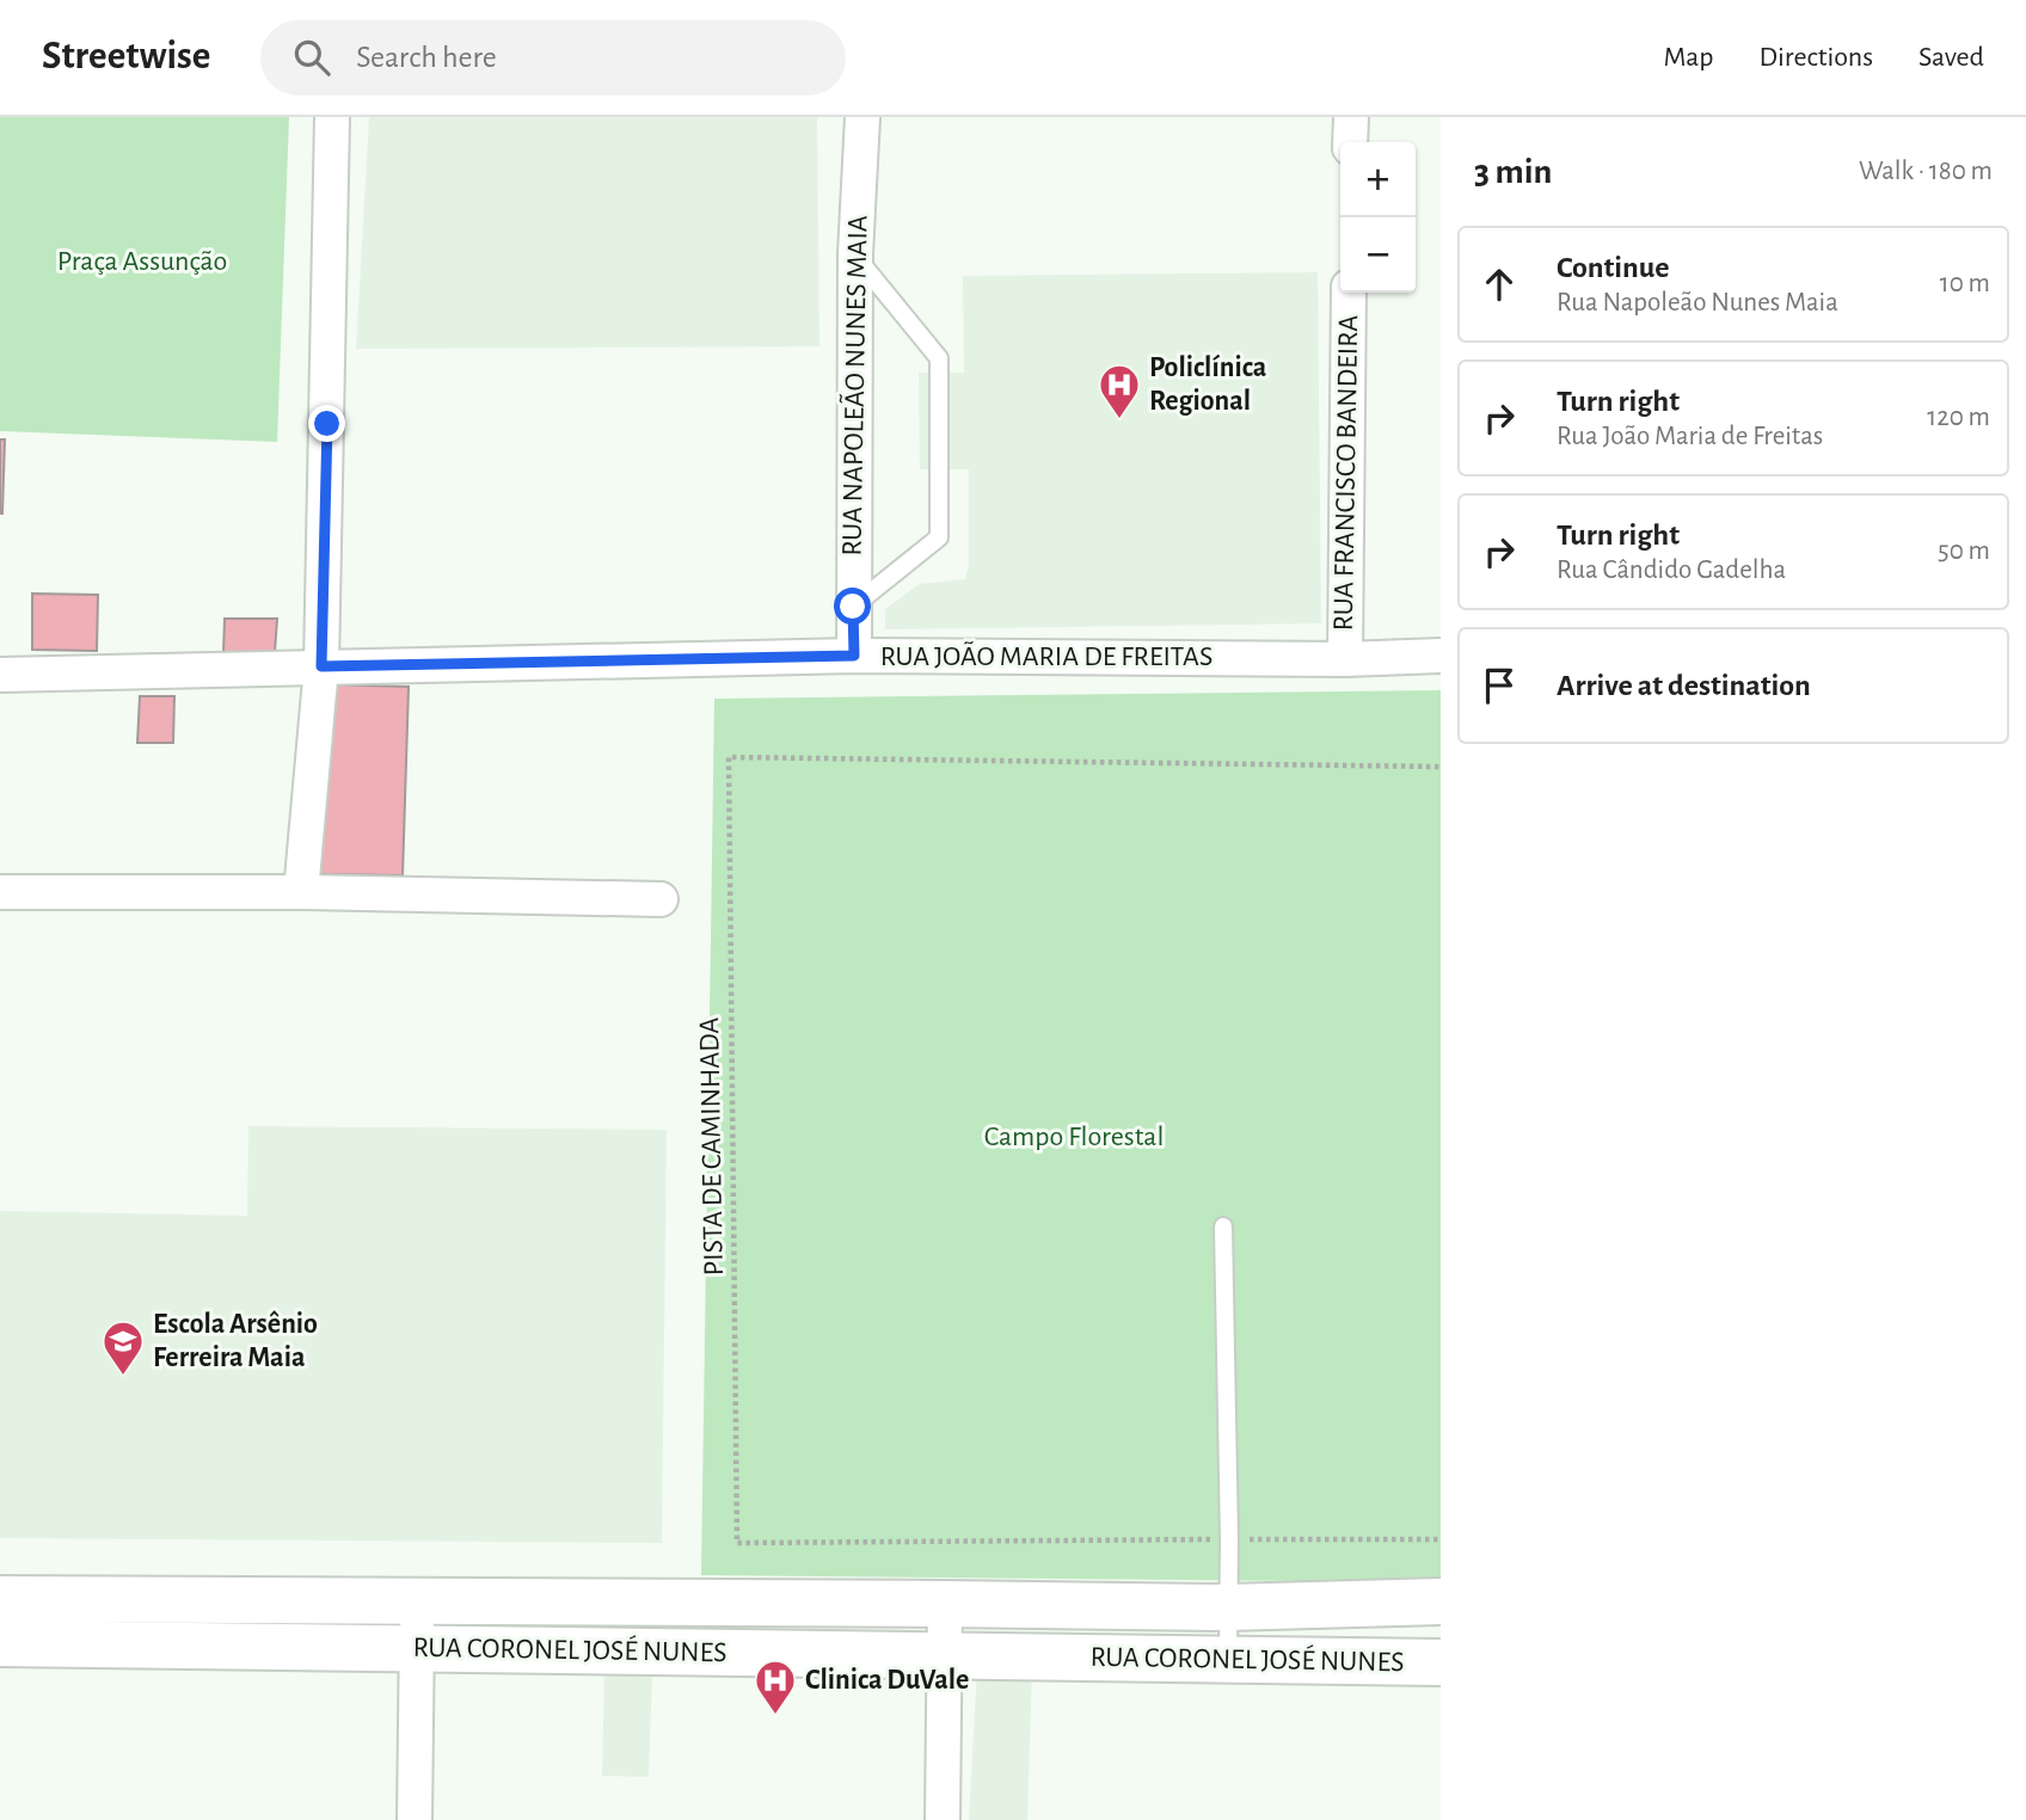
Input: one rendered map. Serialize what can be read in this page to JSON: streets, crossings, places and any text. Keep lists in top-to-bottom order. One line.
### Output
{"streets":{"street":["RUA NAPOLEÃO NUNES MAIA","RUA FRANCISCO BANDEIRA","RUA JOÃO MARIA DE FREITAS","RUA CORONEL JOSÉ NUNES"],"path":["PISTA DE CAMINHADA"]},"crossings":[["RUA NAPOLEÃO NUNES MAIA","RUA JOÃO MARIA DE FREITAS"],["RUA FRANCISCO BANDEIRA","RUA JOÃO MARIA DE FREITAS"]],"parks":["Praça Assunção","Campo Florestal"],"places":{"hospital":["Policlínica Regional","Clinica DuVale"],"school or university":["Escola Arsênio Ferreira Maia"]},"page":{"header":"Streetwise","search":"Search here","nav":["Map","Directions","Saved"],"heading":["3 min","Walk · 180 m"],"map_buttons":["+","−"],"list":[["Continue","Rua Napoleão Nunes Maia","10 m"],["Turn right","Rua João Maria de Freitas","120 m"],["Turn right","Rua Cândido Gadelha","50 m"],"Arrive at destination"]}}
